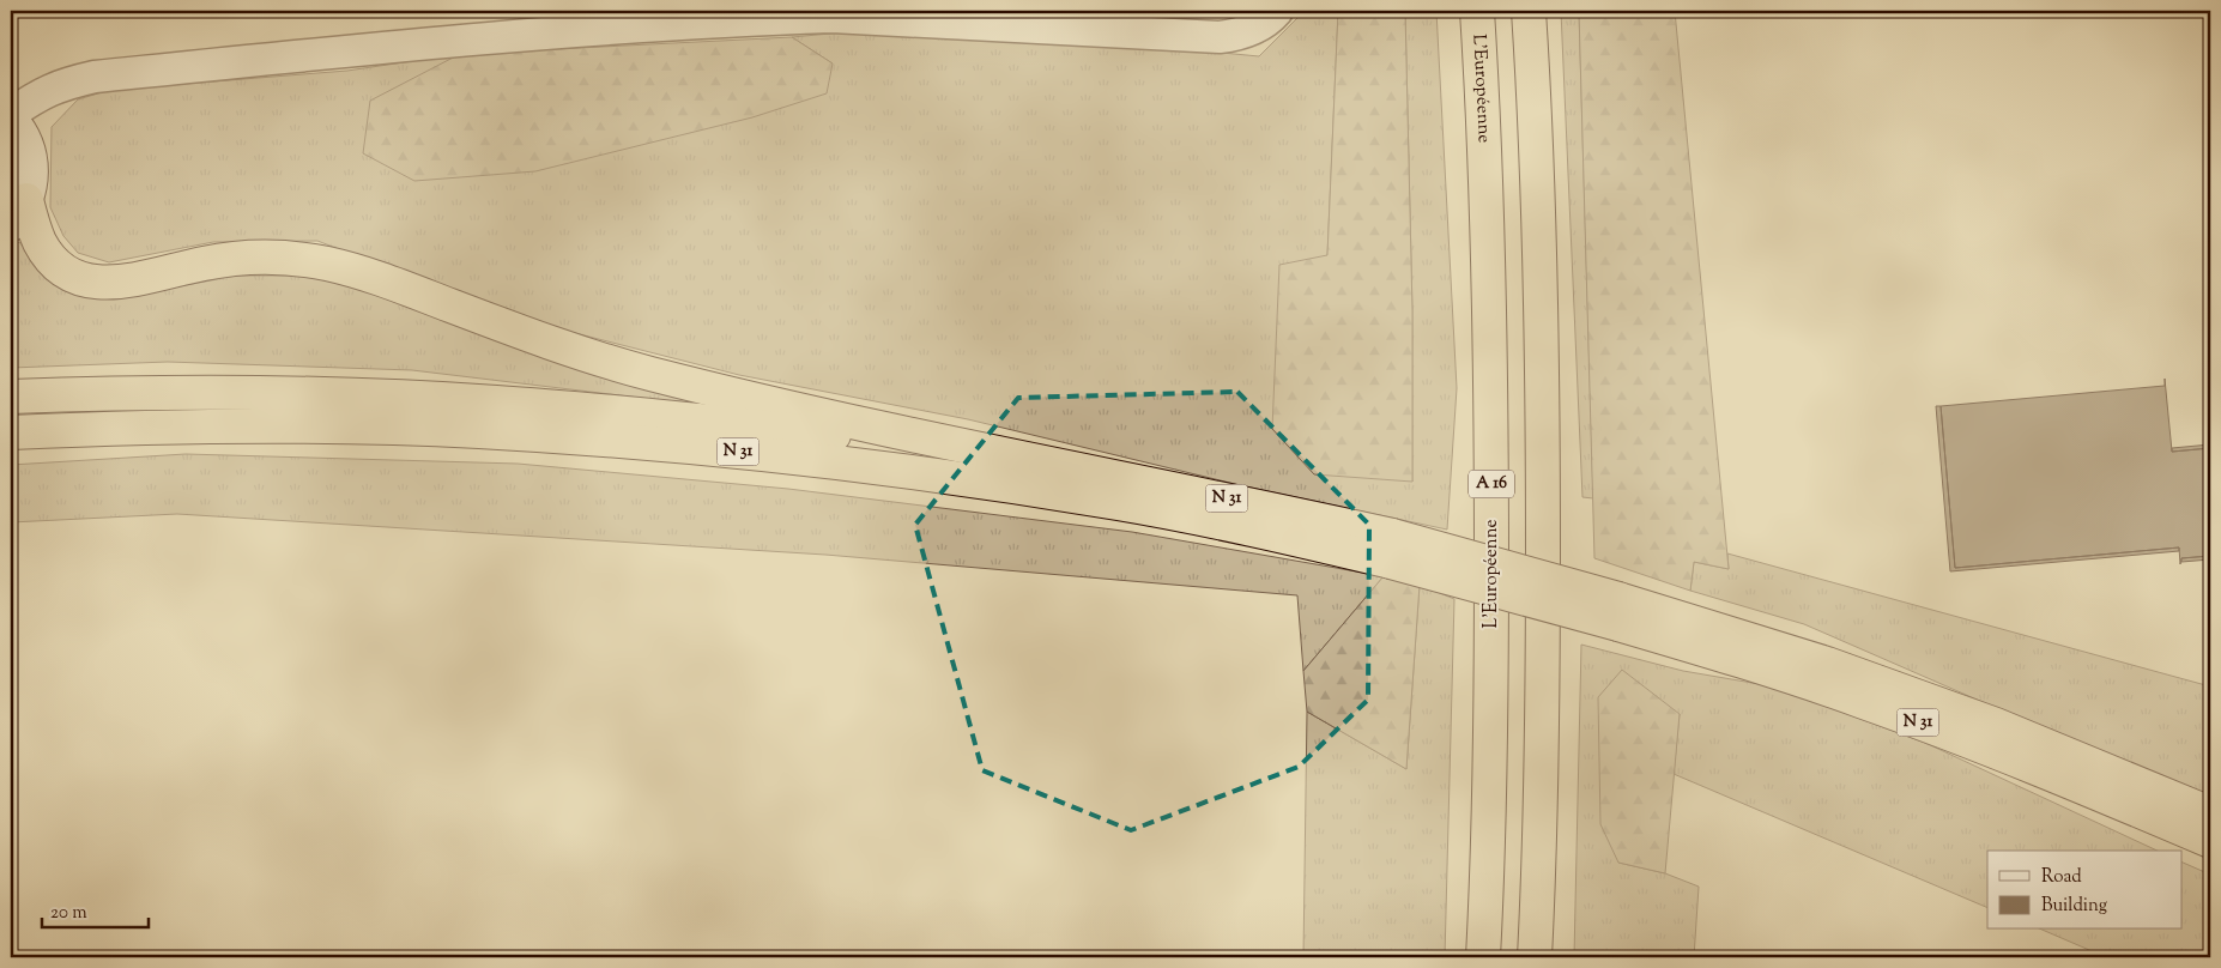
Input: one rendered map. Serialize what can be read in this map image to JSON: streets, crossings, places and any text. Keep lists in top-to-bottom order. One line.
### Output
{"streets":{"highway":["L'Européenne","N 31","A 16"]},"legend":["Road","Building"],"scale_bar":"20 m"}
